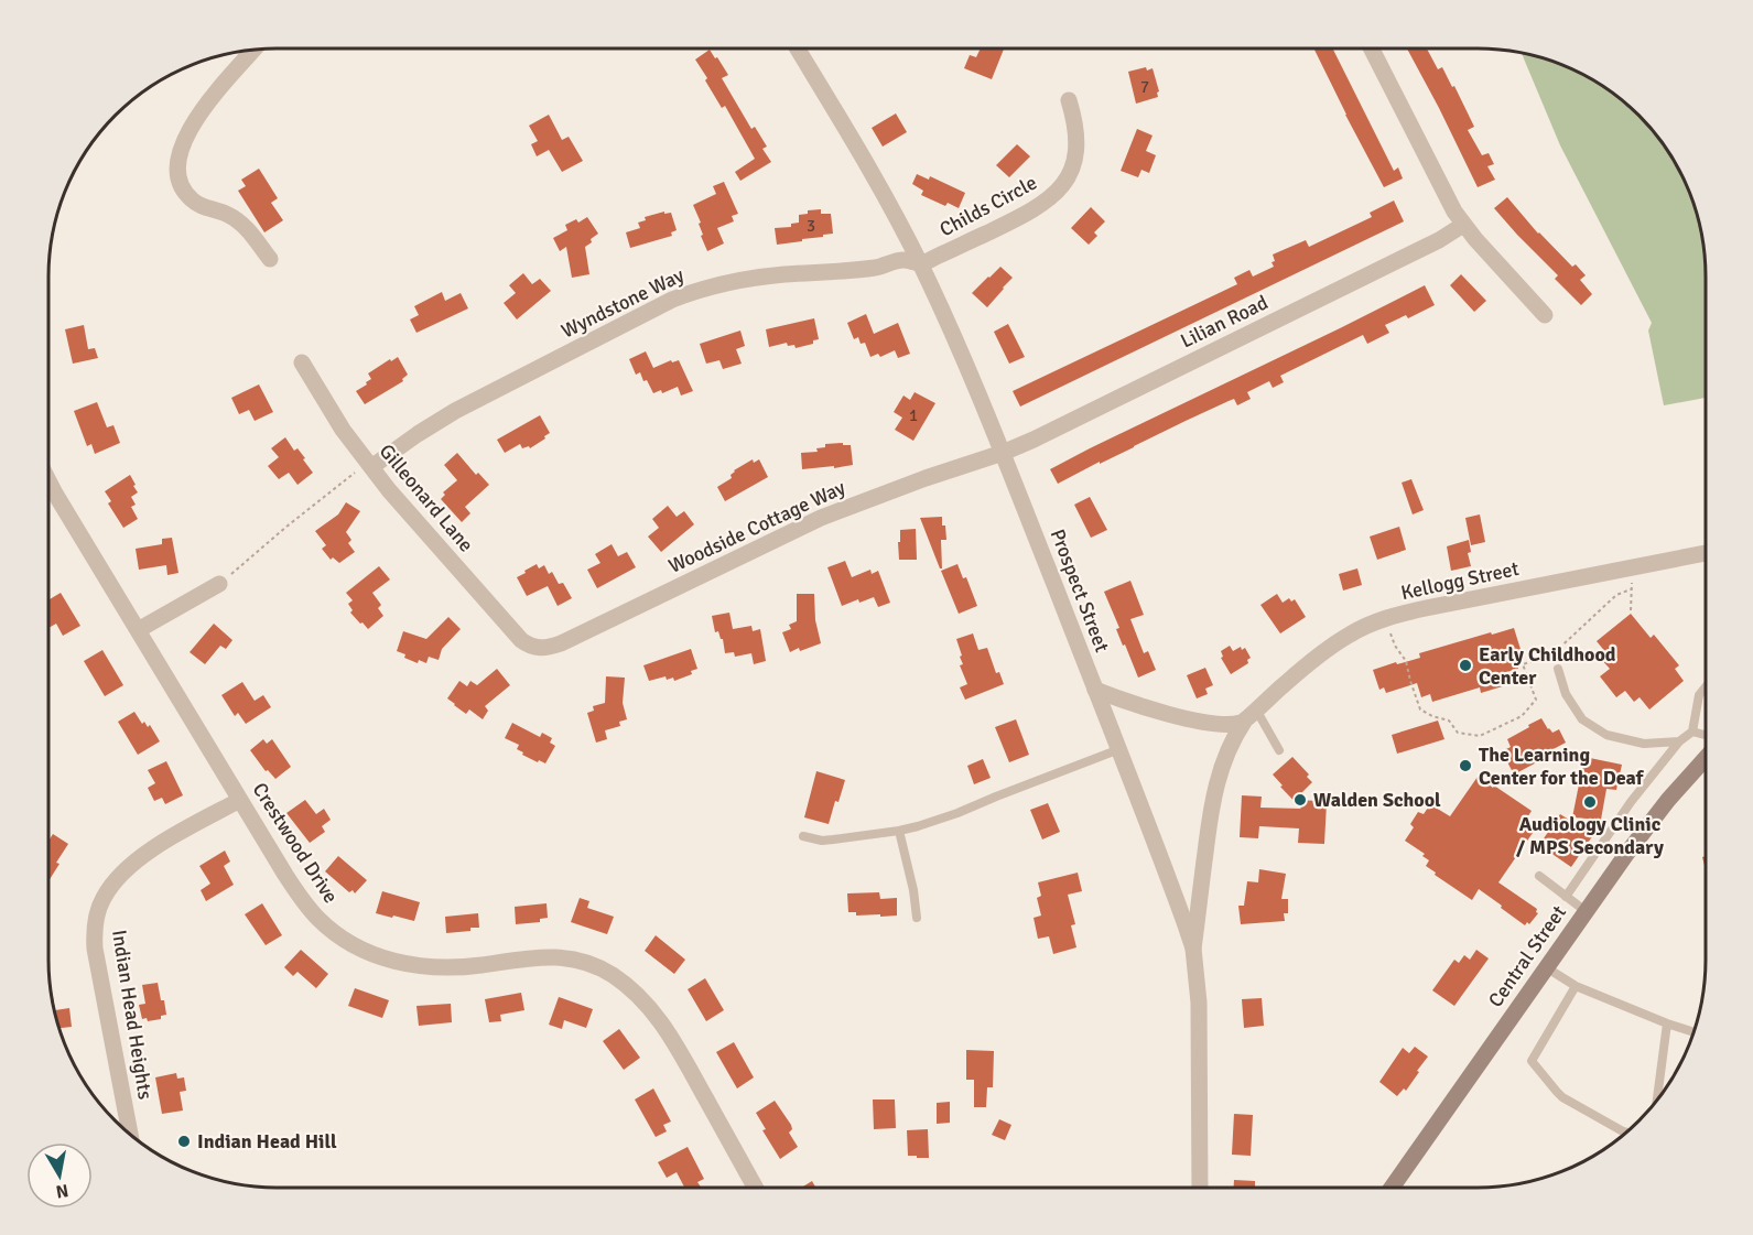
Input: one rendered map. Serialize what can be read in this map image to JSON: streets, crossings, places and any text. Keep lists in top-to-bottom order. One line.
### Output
{"streets":{"main road":["Central Street"],"street":["Childs Circle","Wyndstone Way","Lilian Road","Gilleonard Lane","Woodside Cottage Way","Kellogg Street","Prospect Street","Crestwood Drive","Indian Head Heights"]},"crossings":[["Childs Circle","Wyndstone Way"],["Childs Circle","Prospect Street"],["Wyndstone Way","Gilleonard Lane"],["Wyndstone Way","Prospect Street"],["Lilian Road","Woodside Cottage Way"],["Lilian Road","Prospect Street"],["Gilleonard Lane","Woodside Cottage Way"],["Woodside Cottage Way","Prospect Street"],["Kellogg Street","Prospect Street"],["Crestwood Drive","Indian Head Heights"]],"places":["Early Childhood Center","The Learning Center for the Deaf","Walden School","Audiology Clinic / MPS Secondary","Indian Head Hill"],"house_numbers":["7","3","1"],"north":"bottom"}
